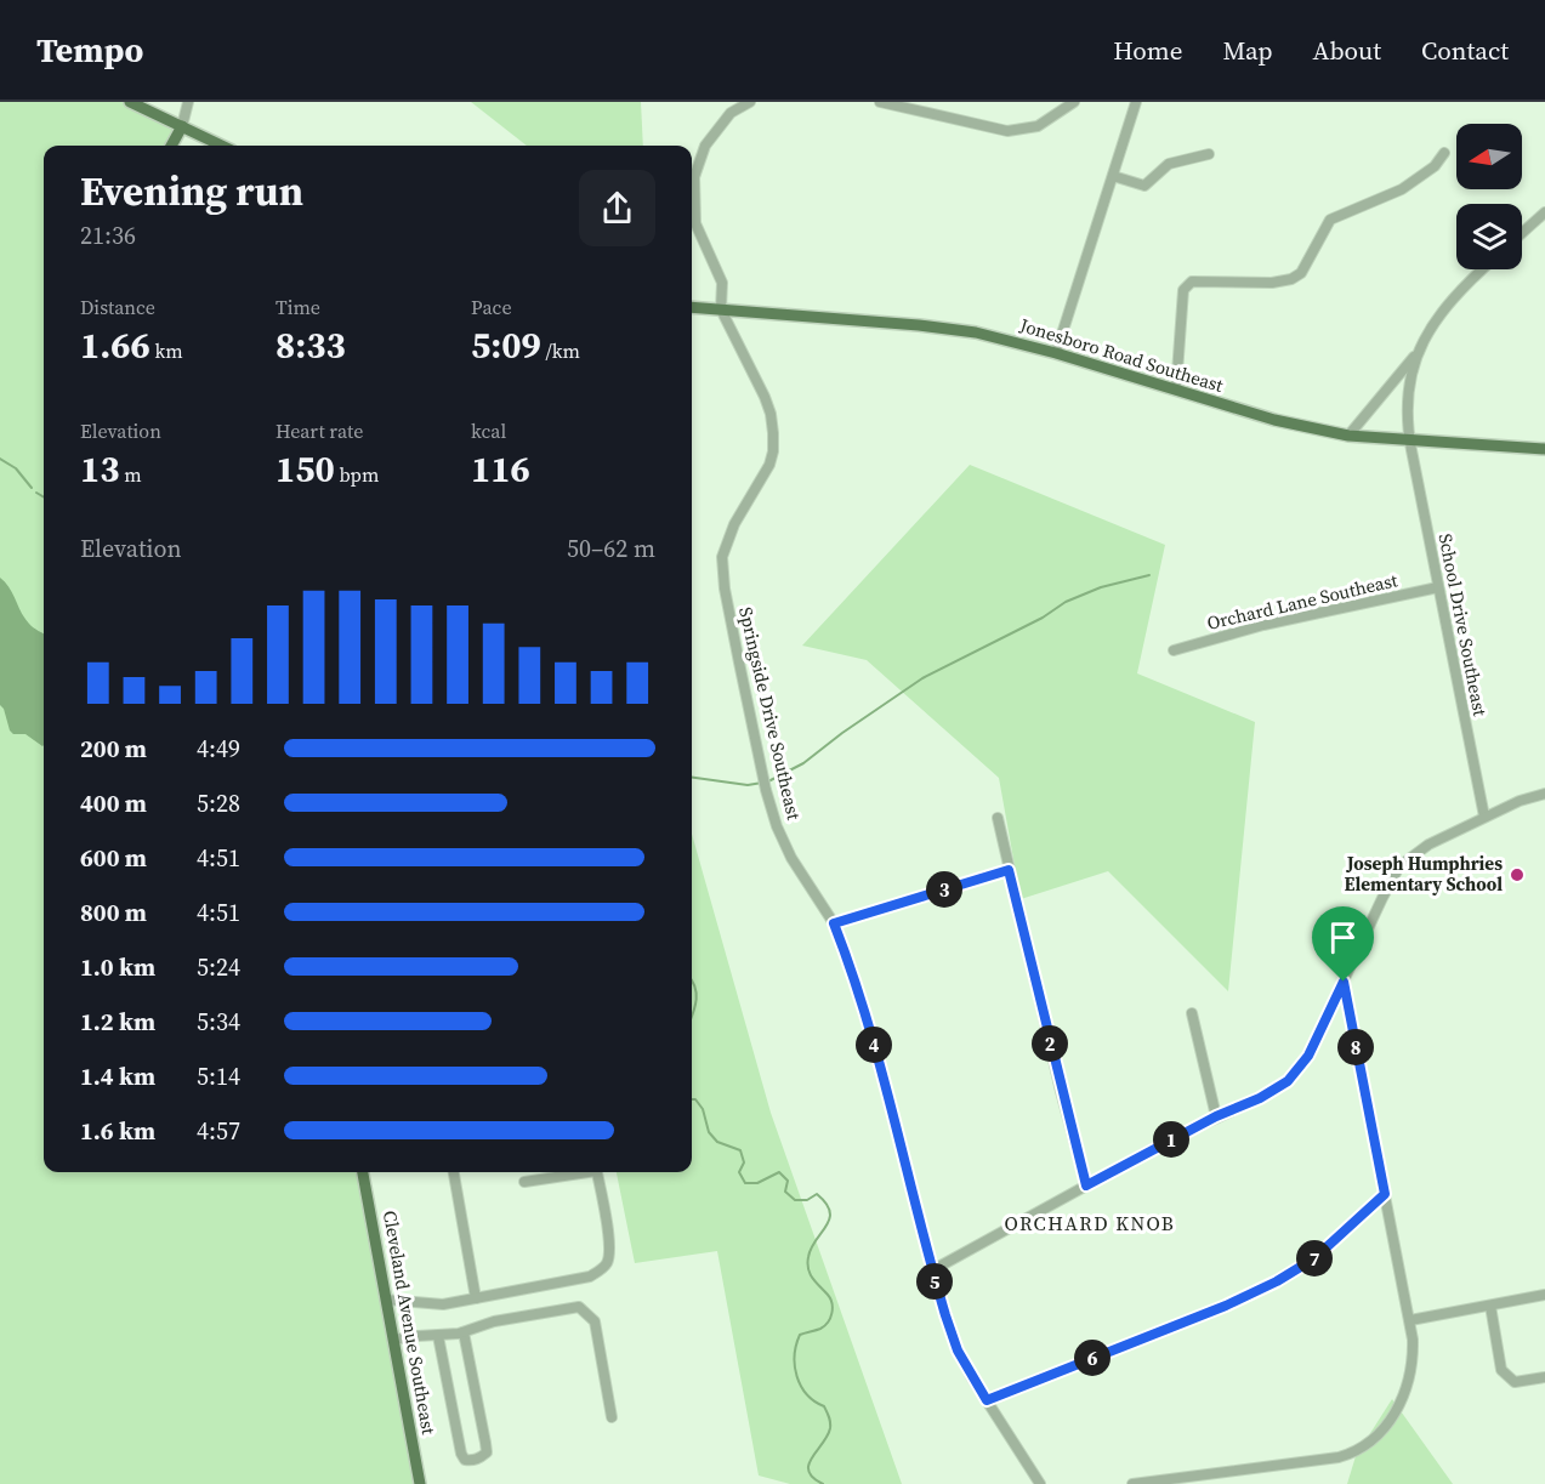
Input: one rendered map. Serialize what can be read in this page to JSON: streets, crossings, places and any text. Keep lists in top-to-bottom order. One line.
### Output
{"streets":{"main road":["Jonesboro Road Southeast","Cleveland Avenue Southeast"],"street":["Orchard Lane Southeast","School Drive Southeast","Springside Drive Southeast"]},"crossings":[["Jonesboro Road Southeast","School Drive Southeast"],["Jonesboro Road Southeast","Springside Drive Southeast"],["Orchard Lane Southeast","School Drive Southeast"]],"districts":["ORCHARD KNOB"],"places":["Joseph Humphries Elementary School"],"north":"left","page":{"header":"Tempo","nav":["Home","Map","About","Contact"],"heading":["Evening run","21:36"],"stats":[["Distance","1.66 km"],["Time","8:33"],["Pace","5:09 /km"],["Elevation","13 m"],["Heart rate","150 bpm"],["kcal","116"]],"chart":["Elevation","50–62 m"],"list":[{"name":"200 m","note":"4:49"},{"name":"400 m","note":"5:28"},{"name":"600 m","note":"4:51"},{"name":"800 m","note":"4:51"},{"name":"1.0 km","note":"5:24"},{"name":"1.2 km","note":"5:34"},{"name":"1.4 km","note":"5:14"},{"name":"1.6 km","note":"4:57"}],"pins":["3","2","4","8","1","7","5","6"]}}
